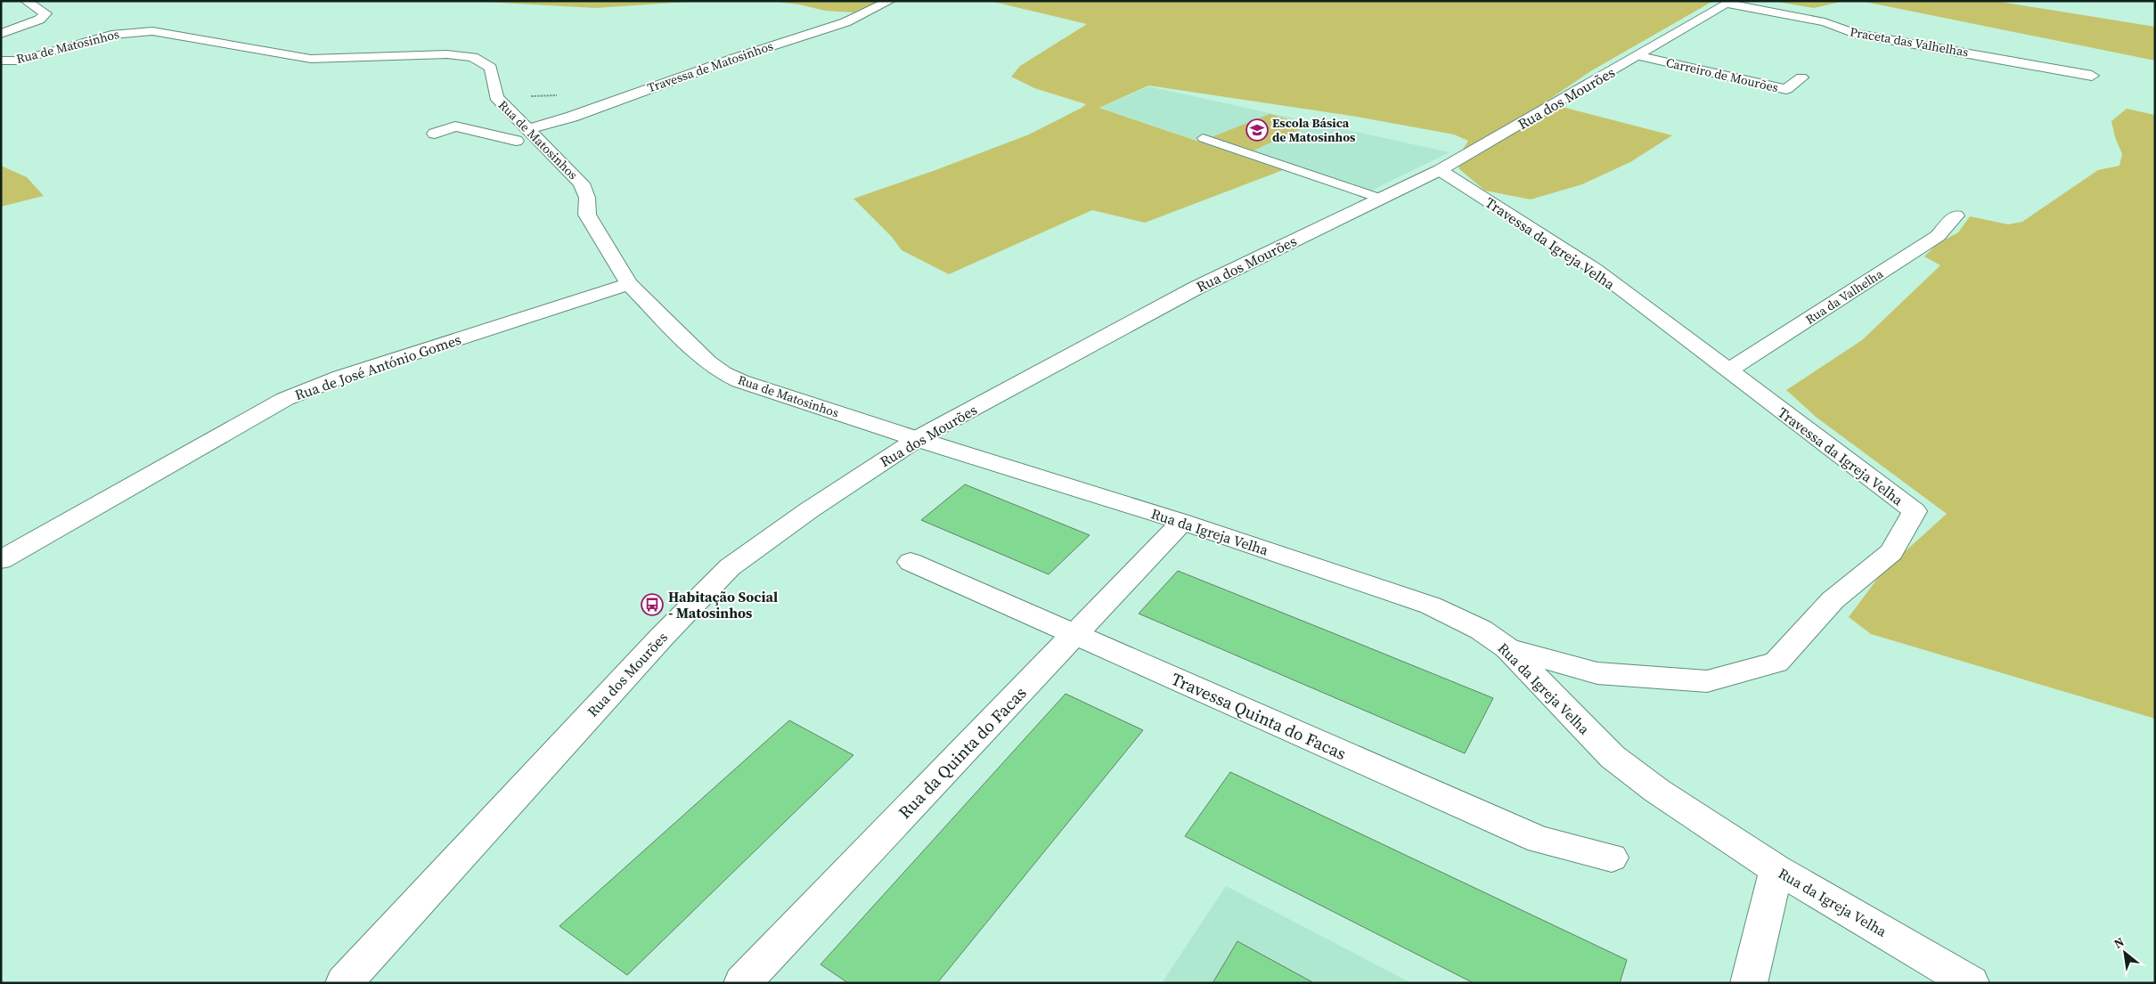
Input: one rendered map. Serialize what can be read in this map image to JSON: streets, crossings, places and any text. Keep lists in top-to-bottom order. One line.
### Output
{"streets":{"street":["Praceta das Valhelhas","Rua de Matosinhos","Travessa de Matosinhos","Carreiro de Mourões","Rua dos Mourões","Travessa da Igreja Velha","Rua da Valhelha","Rua de José António Gomes","Rua da Igreja Velha","Travessa Quinta do Facas","Rua da Quinta do Facas"]},"crossings":[["Praceta das Valhelhas","Rua dos Mourões"],["Rua de Matosinhos","Travessa de Matosinhos"],["Rua de Matosinhos","Rua dos Mourões"],["Rua de Matosinhos","Rua de José António Gomes"],["Rua de Matosinhos","Rua da Igreja Velha"],["Carreiro de Mourões","Rua dos Mourões"],["Rua dos Mourões","Travessa da Igreja Velha"],["Rua dos Mourões","Rua da Igreja Velha"],["Travessa da Igreja Velha","Rua da Valhelha"],["Travessa da Igreja Velha","Rua da Igreja Velha"],["Rua da Igreja Velha","Rua da Quinta do Facas"],["Travessa Quinta do Facas","Rua da Quinta do Facas"]],"places":{"school or university":["Escola Básica de Matosinhos"],"bus stop":["Habitação Social - Matosinhos"]},"north":"top left"}
